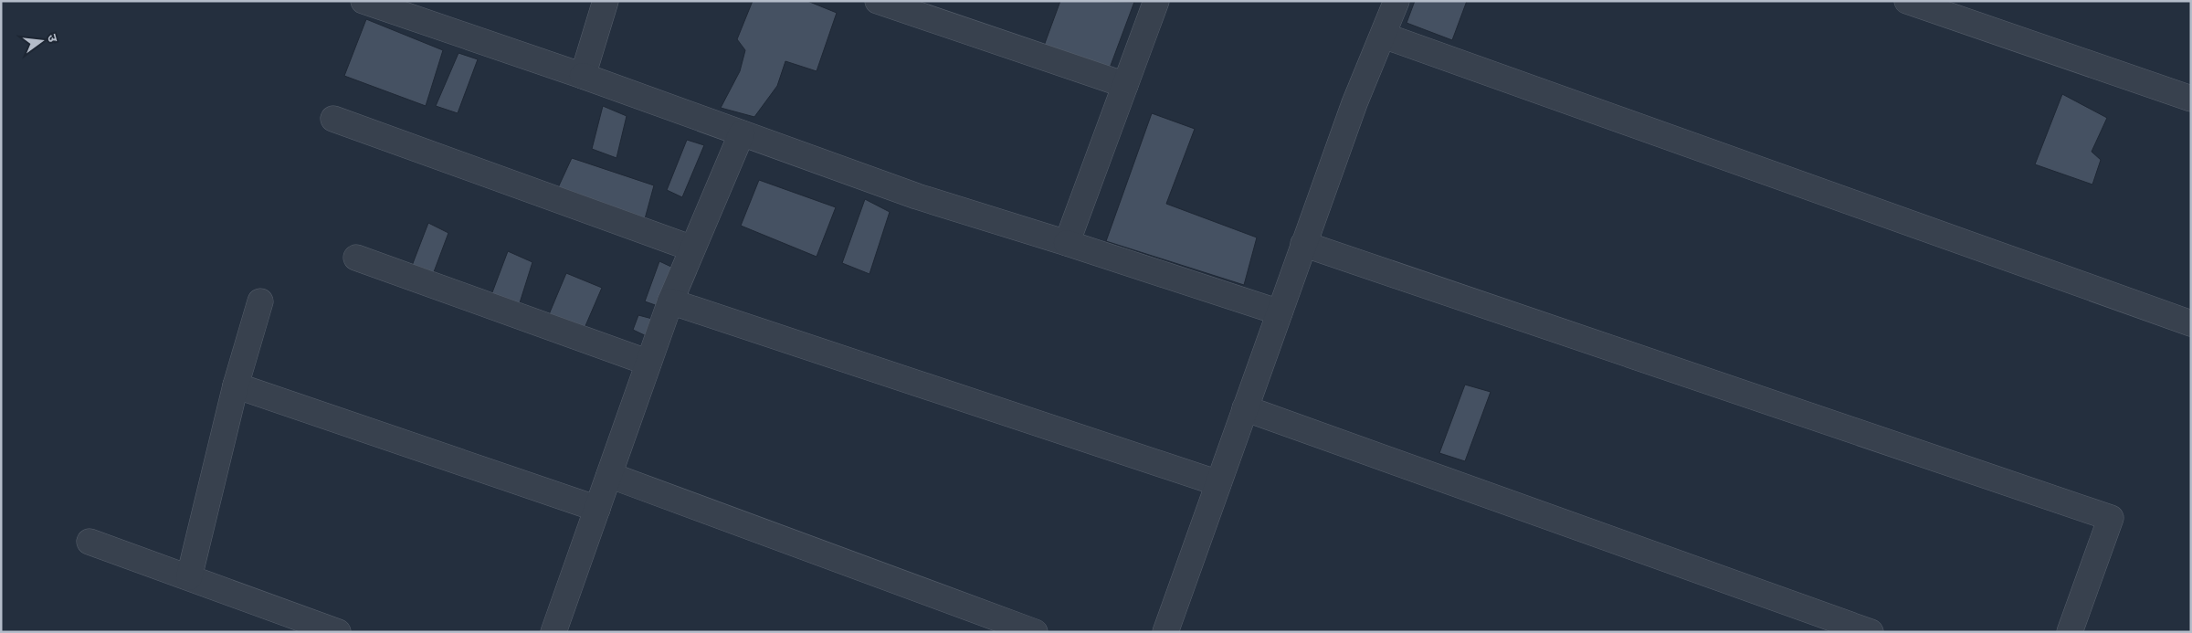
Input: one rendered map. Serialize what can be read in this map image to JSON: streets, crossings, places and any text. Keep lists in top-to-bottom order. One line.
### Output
{"north":"right"}
